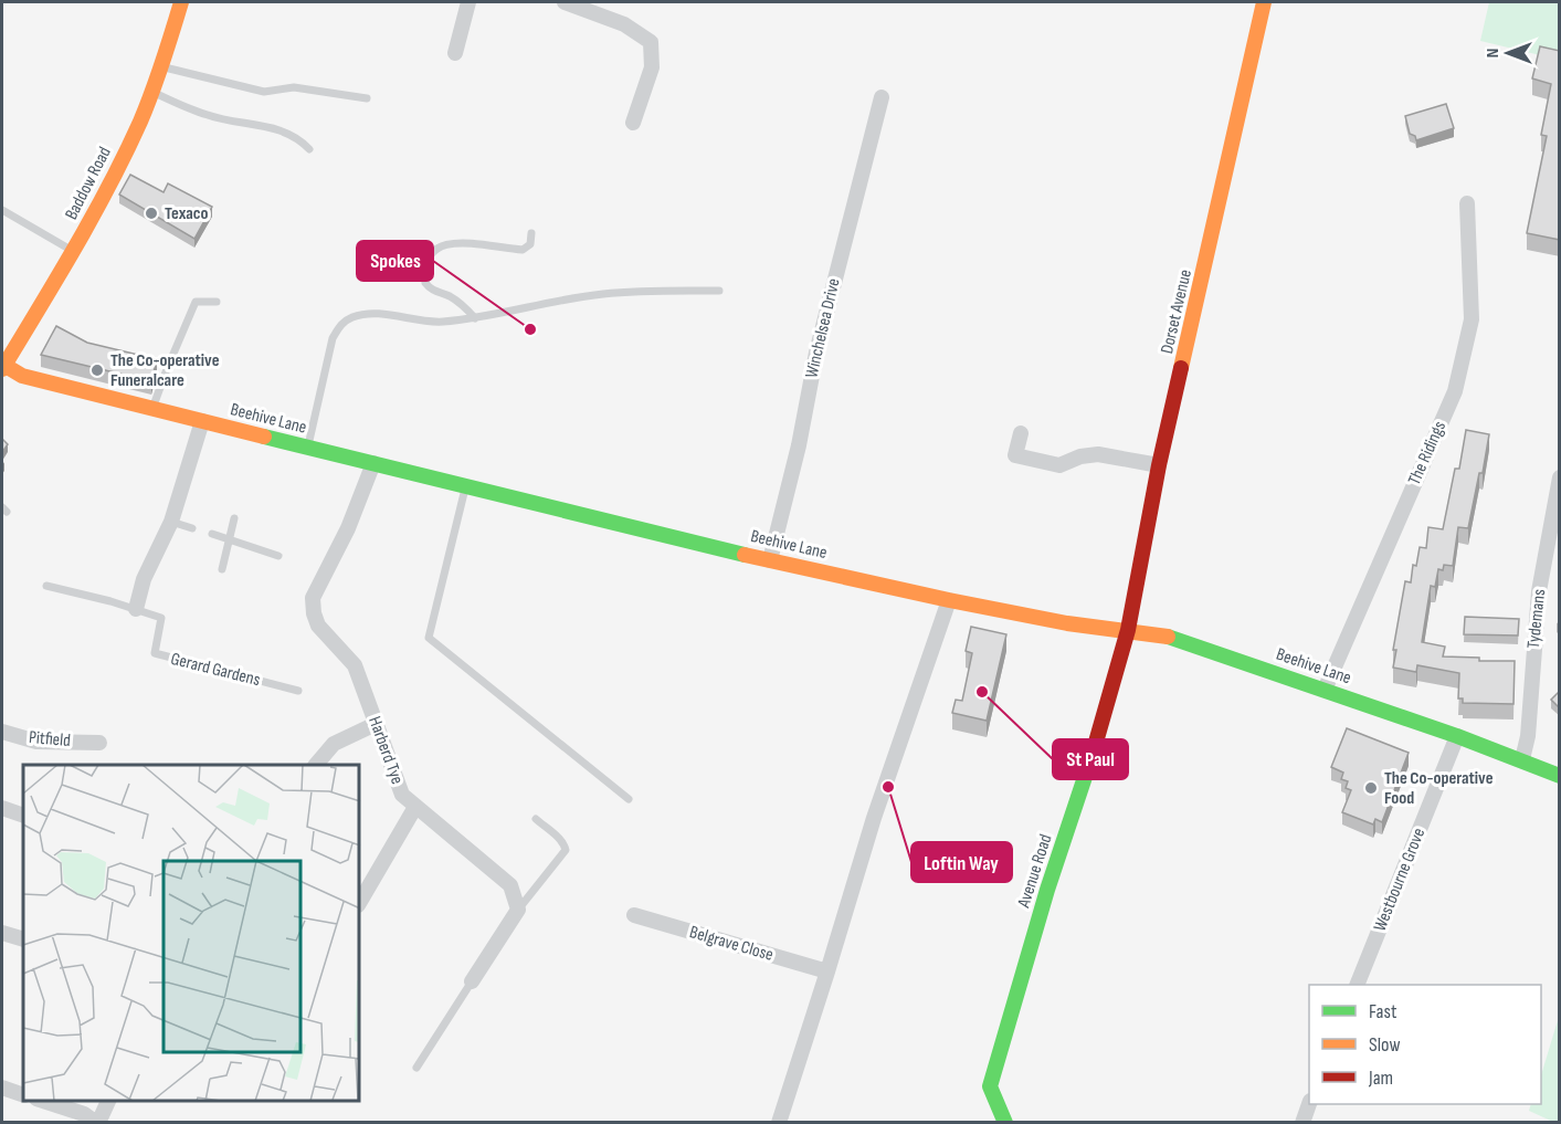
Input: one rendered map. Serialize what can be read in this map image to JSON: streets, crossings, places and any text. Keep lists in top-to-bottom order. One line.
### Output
{"streets":{"main road":["Baddow Road","Dorset Avenue","Beehive Lane","Avenue Road"],"street":["Winchelsea Drive","The Ridings","Tydemans","Pitfield","Harberd Tye","Westbourne Grove","Belgrave Close"],"lane":["Gerard Gardens"]},"crossings":[["Baddow Road","Beehive Lane"],["Dorset Avenue","Beehive Lane"],["Dorset Avenue","Avenue Road"],["Winchelsea Drive","Beehive Lane"],["Beehive Lane","The Ridings"],["Beehive Lane","Tydemans"],["Beehive Lane","Harberd Tye"],["Beehive Lane","Avenue Road"],["Beehive Lane","Westbourne Grove"]],"places":["Texaco","Spokes","The Co-operative Funeralcare","St Paul","Loftin Way","The Co-operative Food"],"legend":["Fast","Slow","Jam"],"north":"left"}
